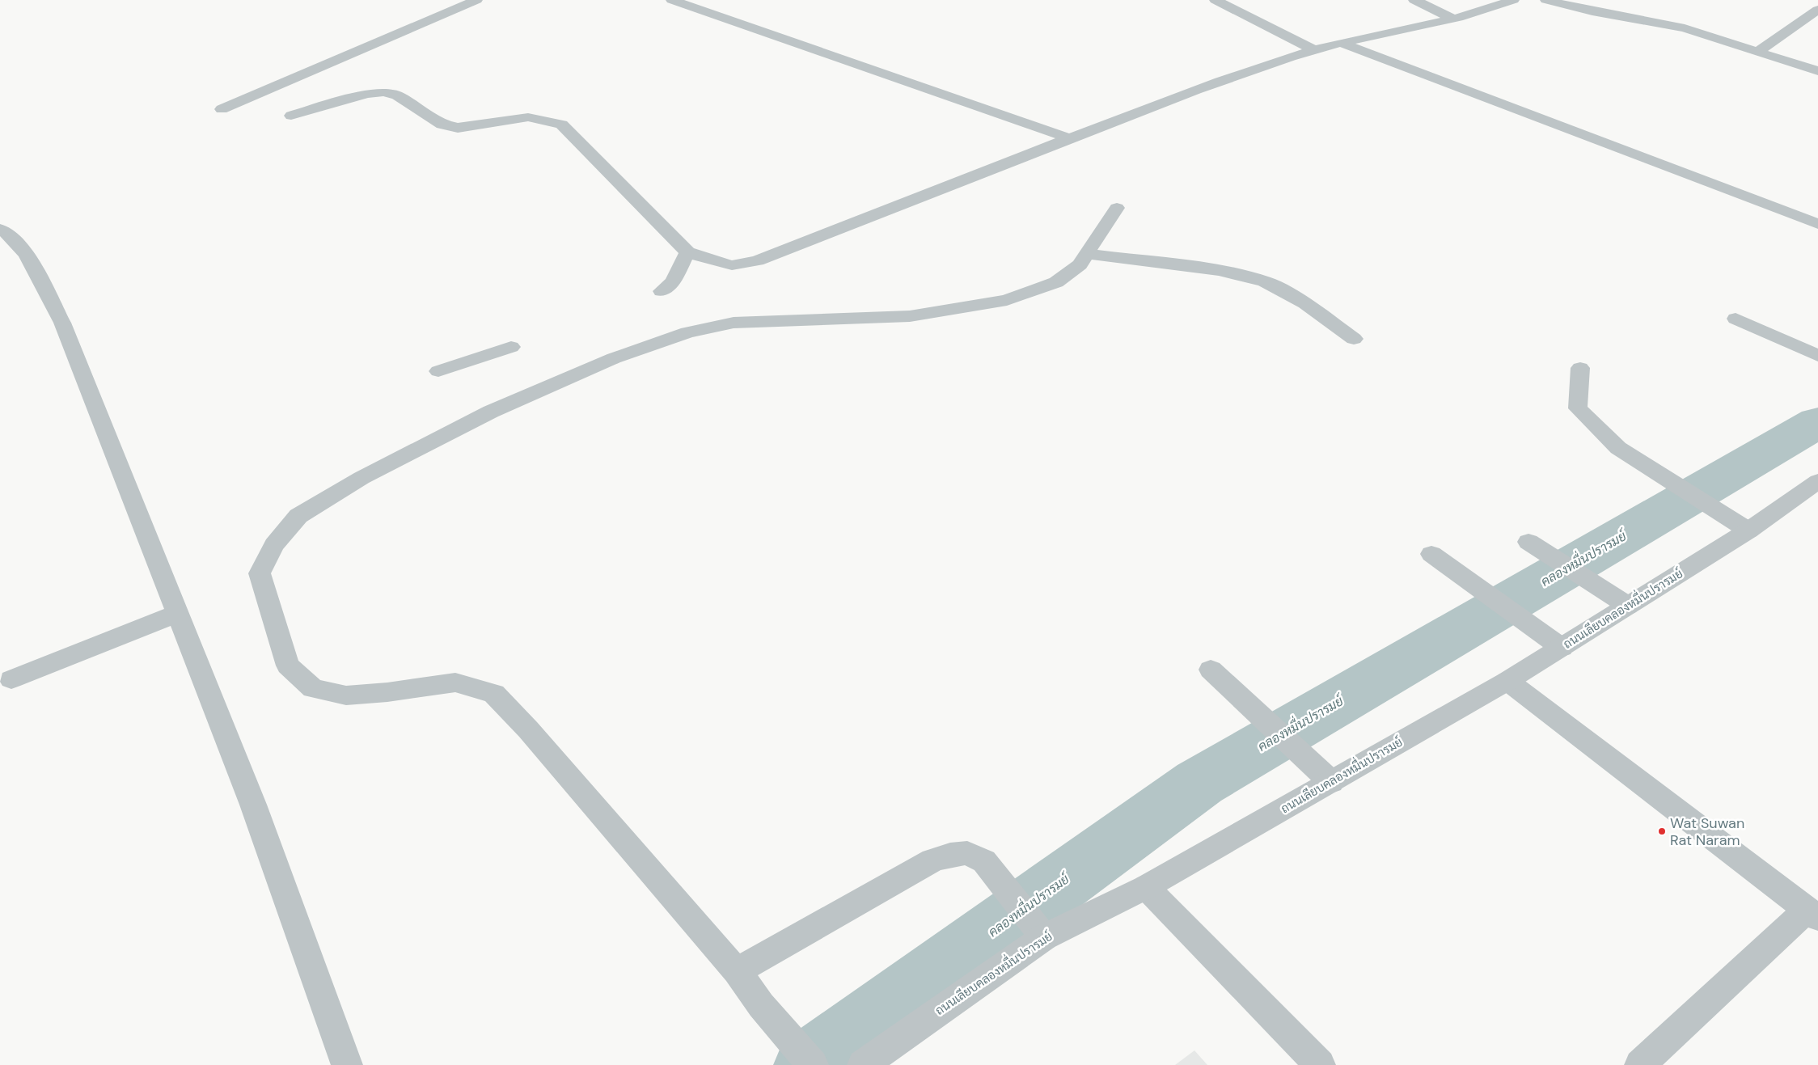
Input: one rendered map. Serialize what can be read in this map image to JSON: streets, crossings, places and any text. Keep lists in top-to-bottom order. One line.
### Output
{"streets":{"street":["ถนนเลียบคลองหมื่นปรารมย์"]},"water":["คลองหมื่นปรารมย์"],"places":["Wat Suwan Rat Naram"]}
